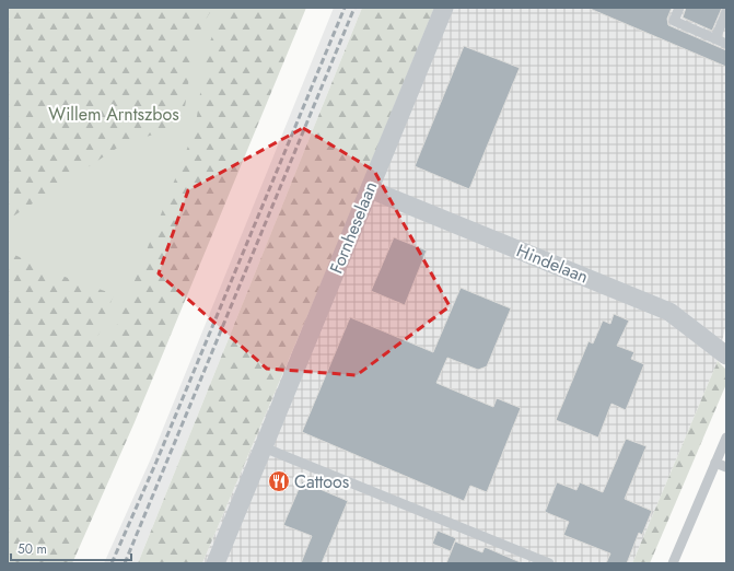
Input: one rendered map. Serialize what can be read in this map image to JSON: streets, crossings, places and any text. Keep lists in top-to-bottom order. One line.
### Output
{"streets":{"street":["Fornheselaan","Hindelaan"]},"crossings":[["Fornheselaan","Hindelaan"]],"parks":["Willem Arntszbos"],"places":{"restaurant":["Cattoos"]},"scale_bar":"50 m"}
